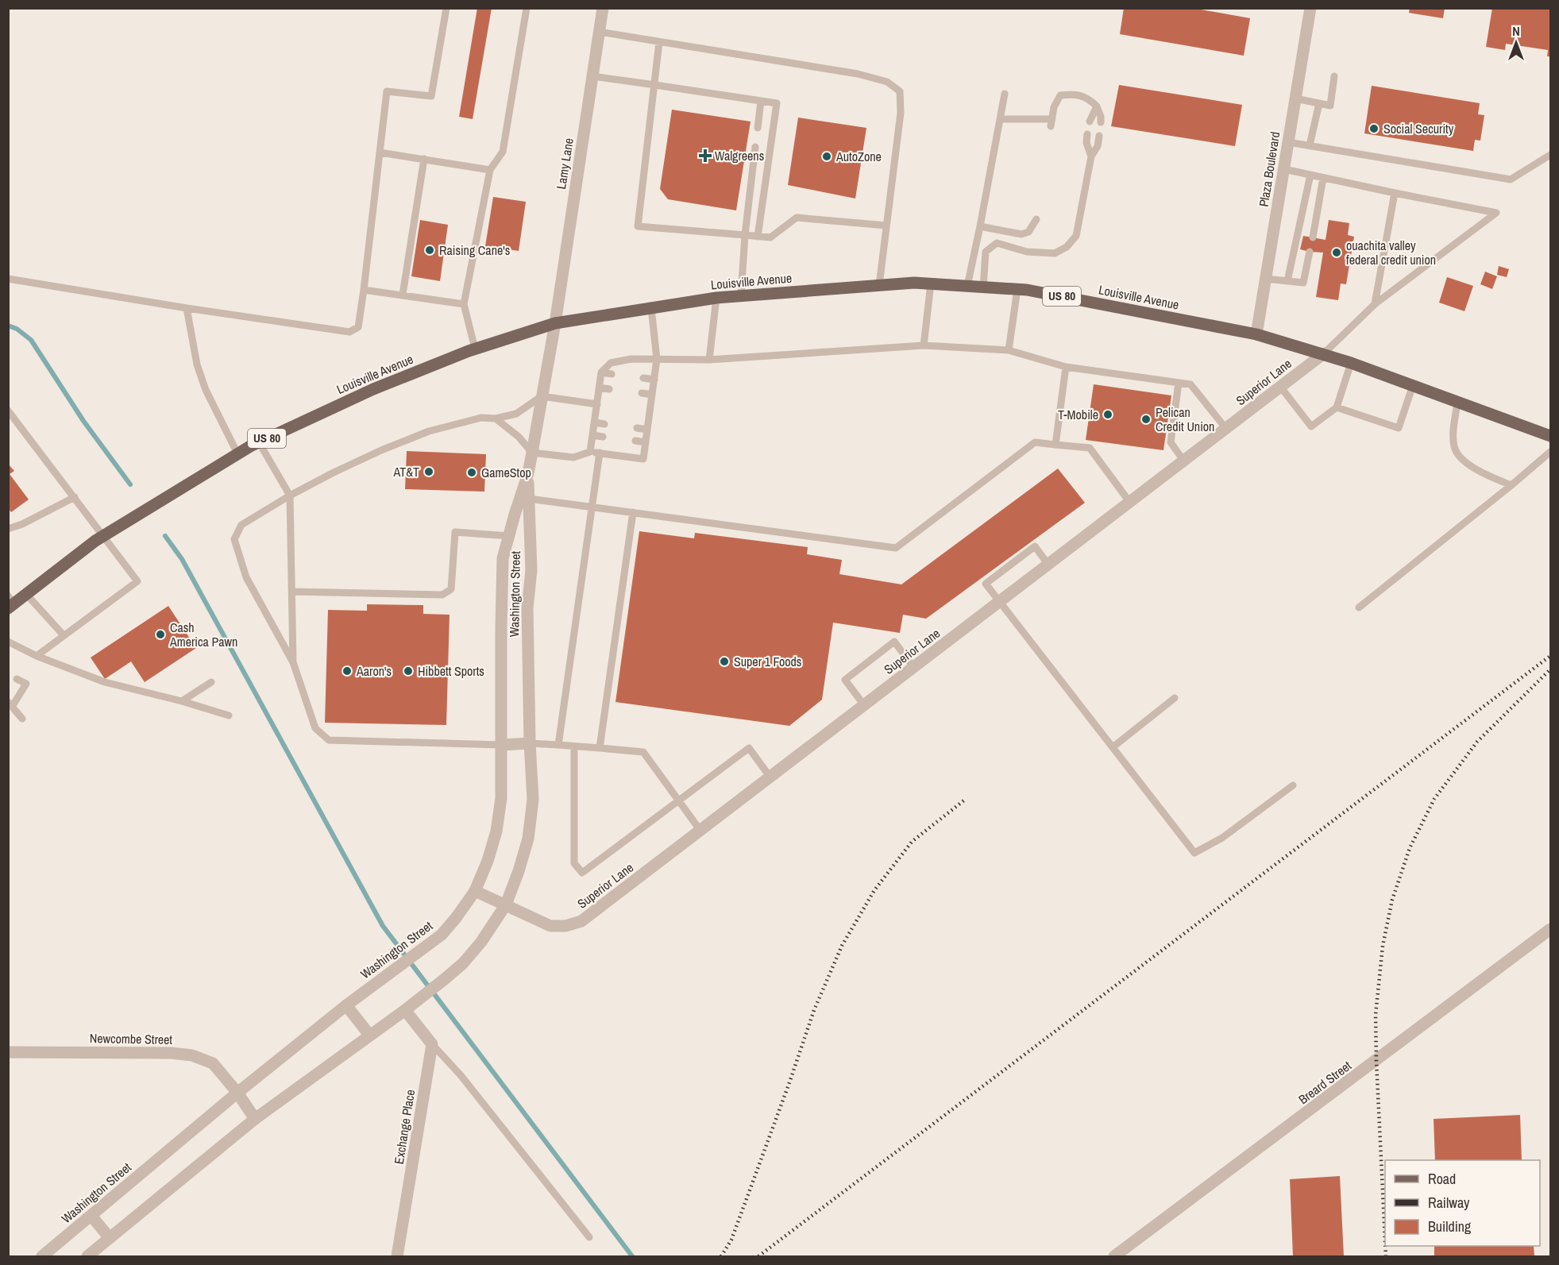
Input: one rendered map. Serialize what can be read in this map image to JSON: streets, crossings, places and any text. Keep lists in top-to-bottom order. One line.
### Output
{"streets":{"main road":["Louisville Avenue","US 80"],"street":["Lamy Lane","Plaza Boulevard","Superior Lane","Washington Street","Newcombe Street","Breard Street","Exchange Place"]},"crossings":[["Lamy Lane","Louisville Avenue"],["Lamy Lane","Washington Street"],["Plaza Boulevard","Louisville Avenue"],["Louisville Avenue","Superior Lane"],["Louisville Avenue","Washington Street"],["Superior Lane","Washington Street"],["Washington Street","Newcombe Street"]],"places":{"other":["Social Security","AutoZone","Raising Cane's","ouachita valley federal credit union","T-Mobile","Pelican Credit Union","AT&T","GameStop","Cash America Pawn","Super 1 Foods","Aaron's","Hibbett Sports"],"health":["Walgreens"]},"legend":["Road","Railway","Building"],"north":"top"}
